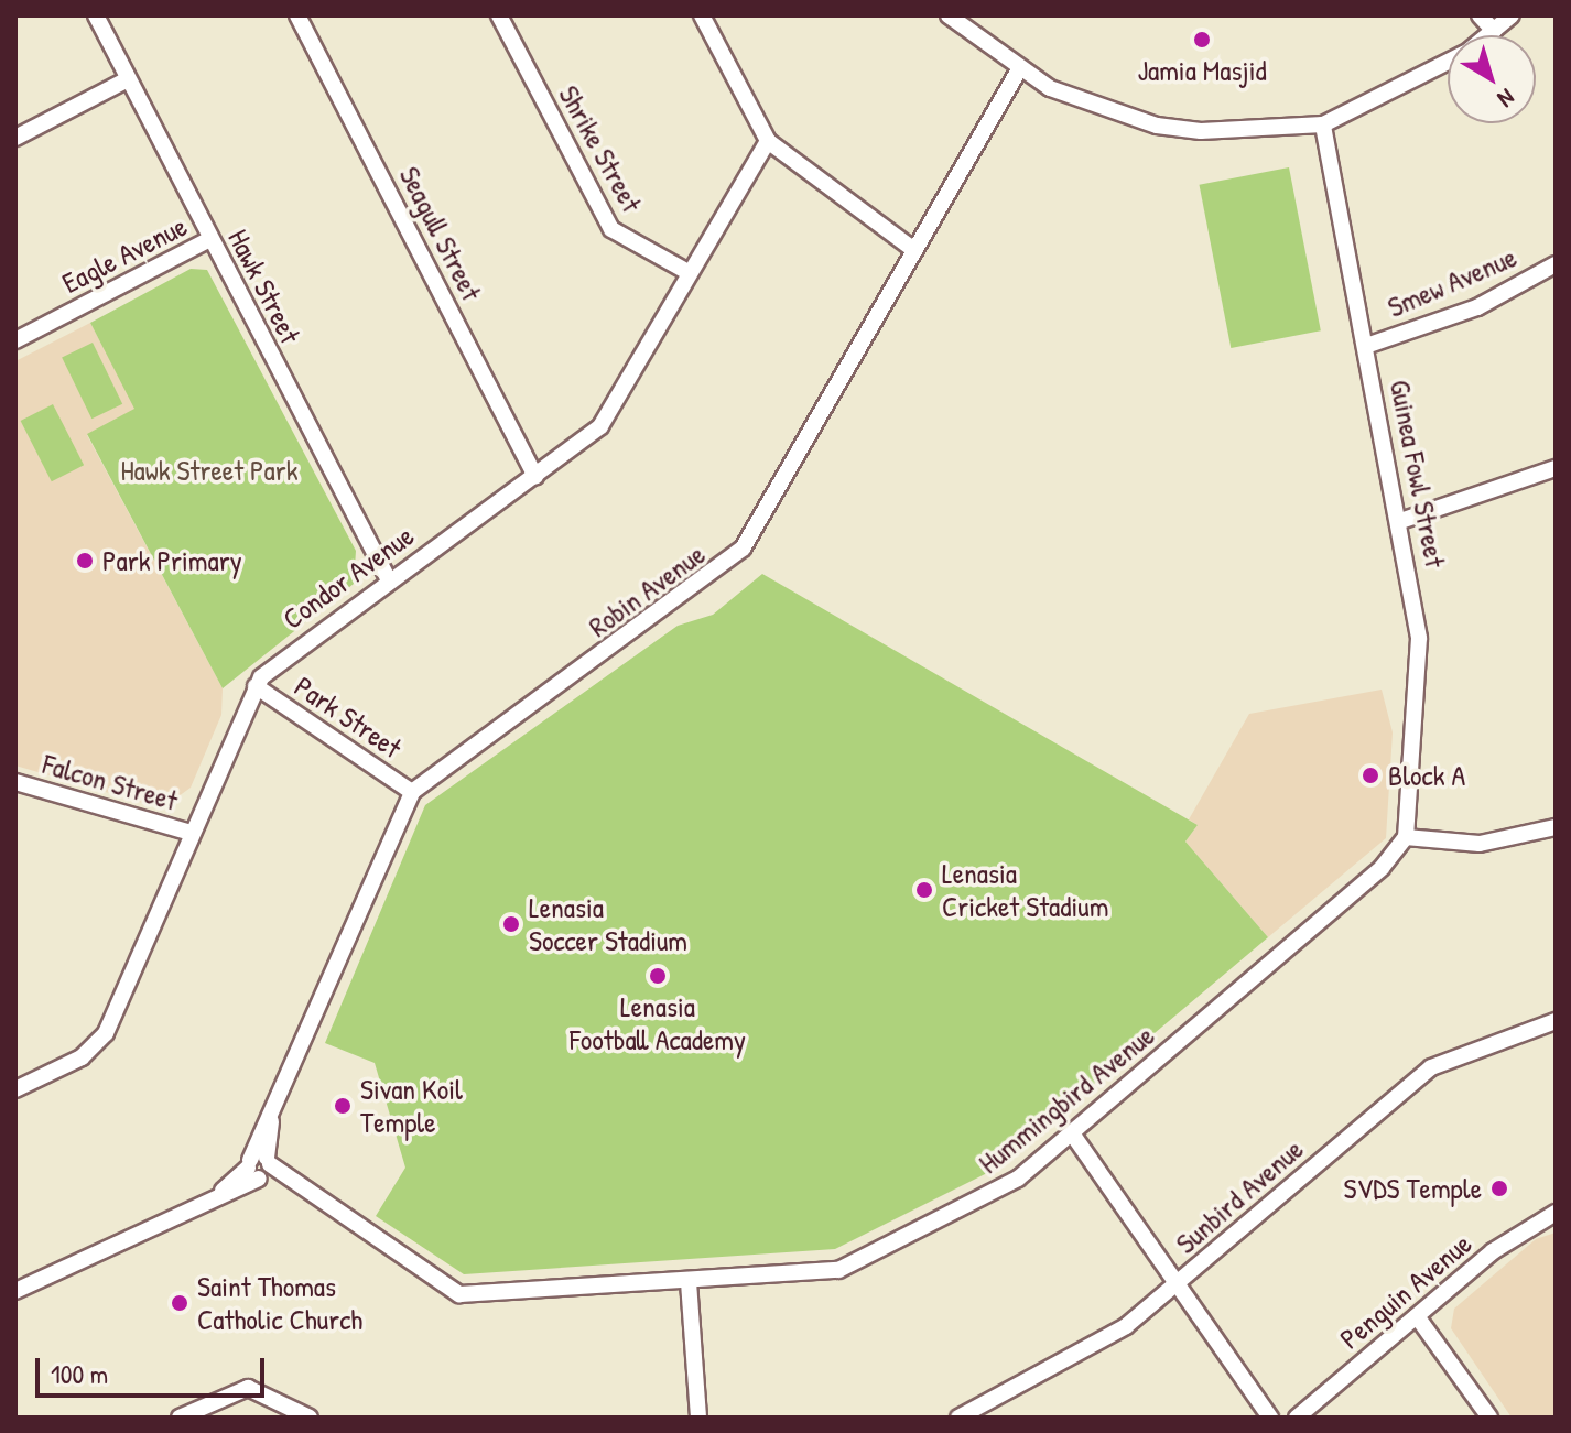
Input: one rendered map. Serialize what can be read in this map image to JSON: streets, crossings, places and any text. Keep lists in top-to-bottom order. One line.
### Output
{"streets":{"street":["Shrike Street","Seagull Street","Eagle Avenue","Smew Avenue","Hawk Street","Guinea Fowl Street","Condor Avenue","Robin Avenue","Park Street","Falcon Street","Hummingbird Avenue","Sunbird Avenue","Penguin Avenue"]},"crossings":[["Shrike Street","Condor Avenue"],["Seagull Street","Condor Avenue"],["Eagle Avenue","Hawk Street"],["Smew Avenue","Guinea Fowl Street"],["Hawk Street","Condor Avenue"],["Guinea Fowl Street","Hummingbird Avenue"],["Condor Avenue","Park Street"],["Condor Avenue","Falcon Street"],["Robin Avenue","Park Street"]],"parks":["Hawk Street Park"],"places":["Jamia Masjid","Park Primary","Block A","Lenasia Cricket Stadium","Lenasia Soccer Stadium","Lenasia Football Academy","Sivan Koil Temple","SVDS Temple","Saint Thomas Catholic Church"],"scale_bar":"100 m","north":"bottom right"}
